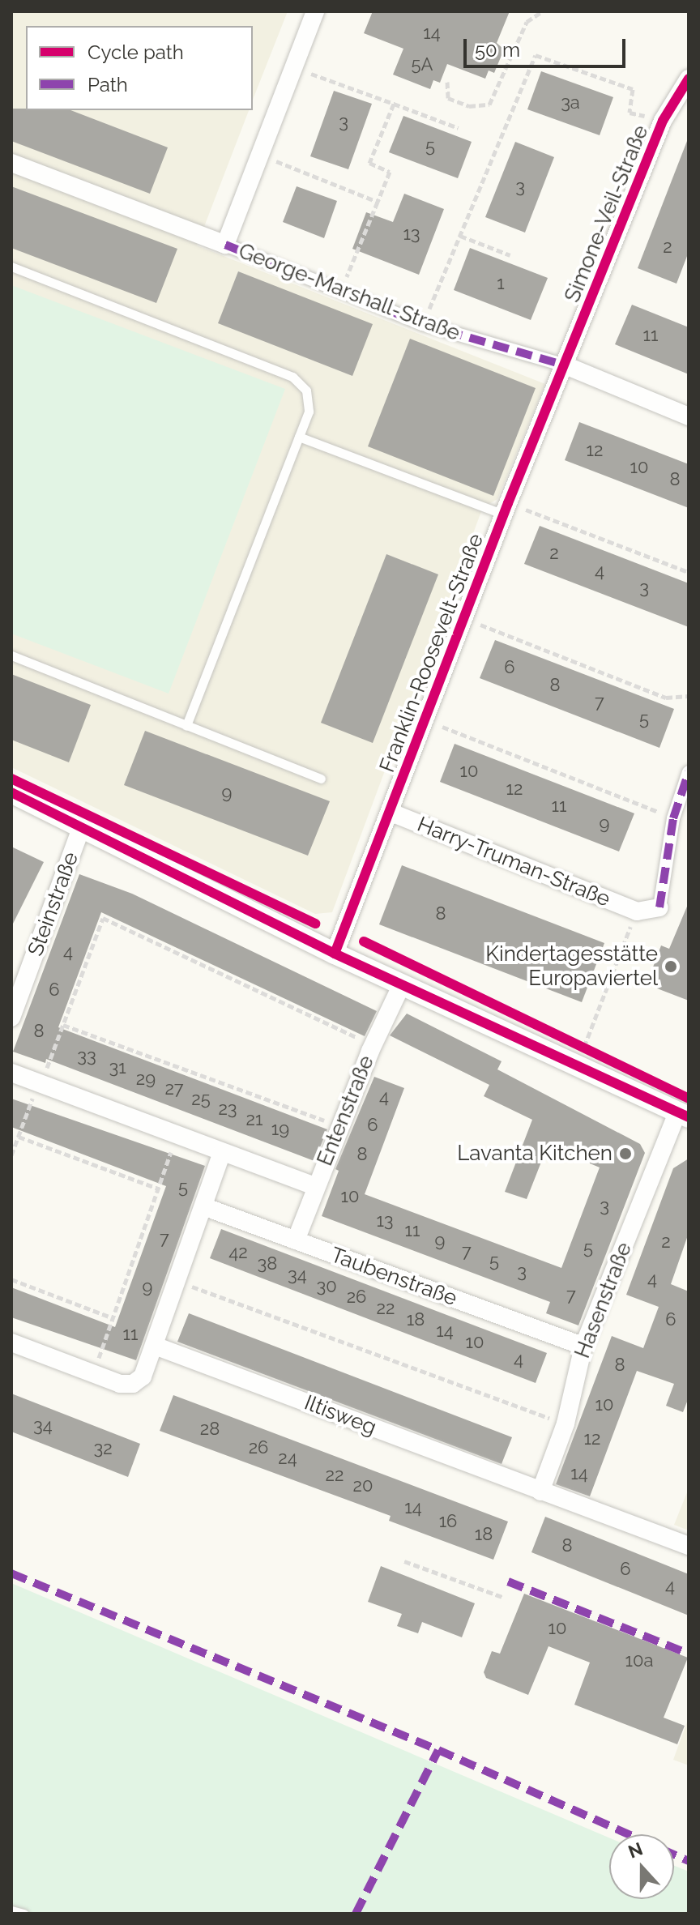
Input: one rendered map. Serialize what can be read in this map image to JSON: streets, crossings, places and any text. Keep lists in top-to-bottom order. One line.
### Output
{"streets":{"street":["Simone-Veil-Straße","George-Marshall-Straße","Franklin-Roosevelt-Straße","Harry-Truman-Straße","Steinstraße","Entenstraße","Taubenstraße","Hasenstraße","Iltisweg"]},"crossings":[["Simone-Veil-Straße","George-Marshall-Straße"],["Simone-Veil-Straße","Franklin-Roosevelt-Straße"],["George-Marshall-Straße","Franklin-Roosevelt-Straße"],["Franklin-Roosevelt-Straße","Harry-Truman-Straße"],["Entenstraße","Taubenstraße"],["Taubenstraße","Hasenstraße"],["Hasenstraße","Iltisweg"]],"places":["Kindertagesstätte Europaviertel","Lavanta Kitchen"],"house_numbers":["14","5A","3a","3","5","3","13","2","1","11","12","10","8","2","4","3","6","8","7","5","10","12","9","11","9","8","4","6","8","33","31","29","27","4","25","23","21","6","19","8","5","10","3","13","11","7","9","2","5","7","42","5","38","3","34","4","30","9","7","26","22","18","6","14","11","10","4","8","10","34","28","12","26","32","24","14","22","20","14","16","18","8","6","4","10","10a"],"legend":["Cycle path","Path"],"scale_bar":"50 m","north":"top"}
